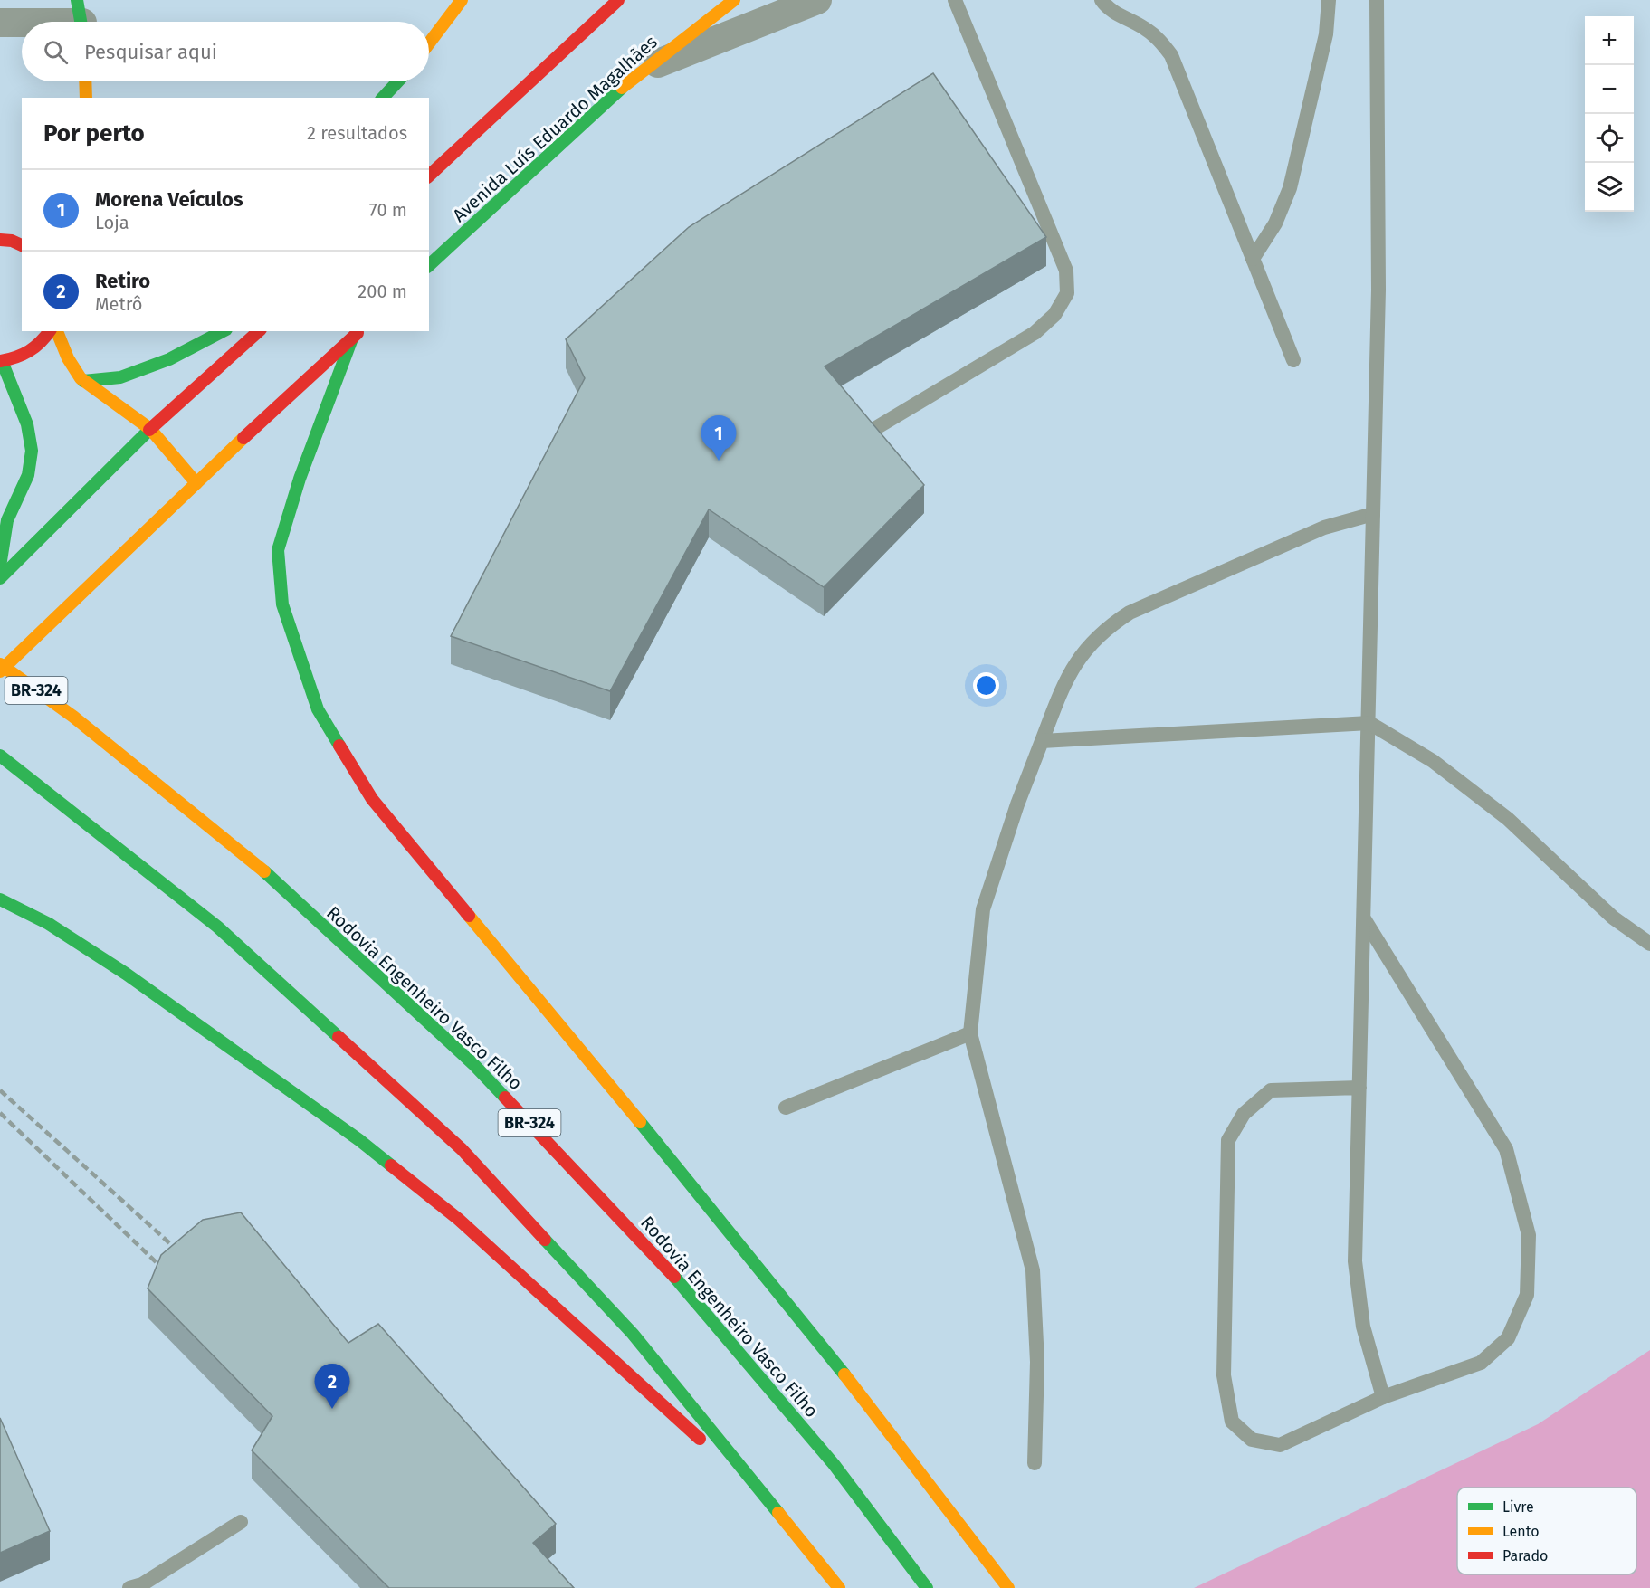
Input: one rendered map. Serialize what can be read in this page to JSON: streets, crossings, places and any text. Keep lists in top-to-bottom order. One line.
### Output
{"streets":{"main road":["Avenida Luís Eduardo Magalhães","BR-324","Rodovia Engenheiro Vasco Filho"]},"legend":["Livre","Lento","Parado"],"page":{"map_buttons":["+","−"],"search":"Pesquisar aqui","heading":["Por perto","2 resultados"],"list":[{"mark":"1","name":"Morena Veículos","note":"Loja","value":"70 m"},{"mark":"2","name":"Retiro","note":"Metrô","value":"200 m"}],"pins":["1","2"]}}
